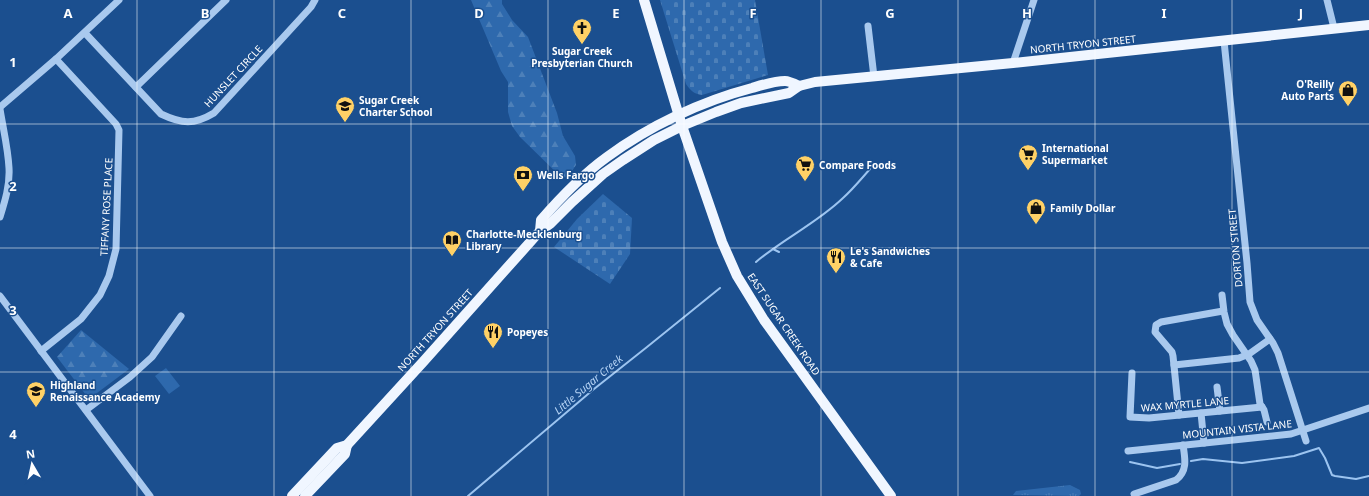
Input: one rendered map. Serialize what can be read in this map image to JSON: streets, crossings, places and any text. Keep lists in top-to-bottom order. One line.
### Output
{"streets":{"main road":["NORTH TRYON STREET","EAST SUGAR CREEK ROAD"],"street":["HUNSLET CIRCLE","TIFFANY ROSE PLACE","DORTON STREET","WAX MYRTLE LANE","MOUNTAIN VISTA LANE"]},"crossings":[["NORTH TRYON STREET","DORTON STREET"],["NORTH TRYON STREET","EAST SUGAR CREEK ROAD"],["DORTON STREET","MOUNTAIN VISTA LANE"]],"water":["Little Sugar Creek"],"places":{"church":["Sugar Creek Presbyterian Church"],"shop":["O'Reilly Auto Parts","Family Dollar"],"school or university":["Sugar Creek Charter School","Highland Renaissance Academy"],"supermarket":["International Supermarket","Compare Foods"],"bank":["Wells Fargo"],"library":["Charlotte-Mecklenburg Library"],"restaurant":["Le's Sandwiches & Cafe","Popeyes"]},"north":"top","grid":{"columns":["A","B","C","D","E","F","G","H","I","J"],"rows":["1","2","3","4"]}}
